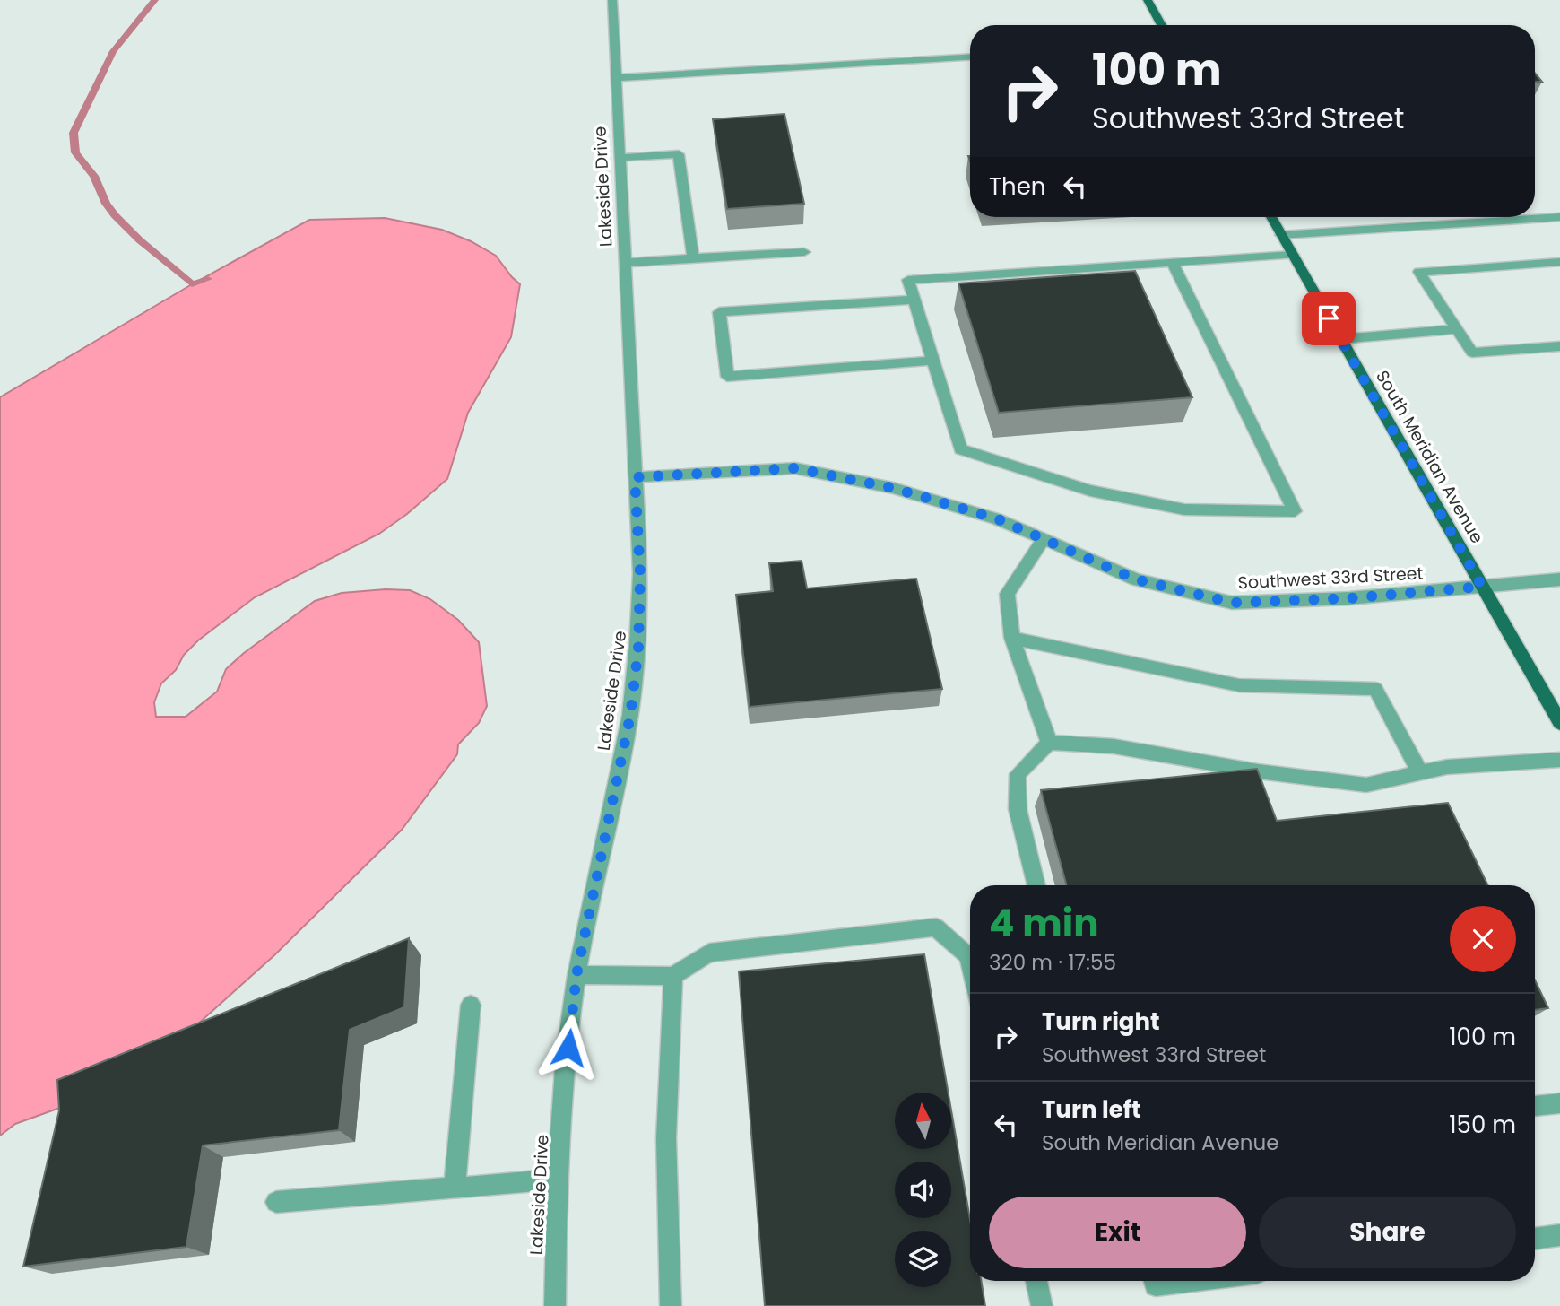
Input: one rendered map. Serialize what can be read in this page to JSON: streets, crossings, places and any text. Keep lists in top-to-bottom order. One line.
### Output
{"streets":{"main road":["South Meridian Avenue"],"street":["Lakeside Drive","Southwest 33rd Street"]},"crossings":[["Lakeside Drive","Southwest 33rd Street"],["South Meridian Avenue","Southwest 33rd Street"]],"north":"top","page":{"turn":["100 m","Southwest 33rd Street"],"then":"Then","heading":["4 min","320 m · 17:55"],"list":[{"name":"Turn right","note":"Southwest 33rd Street","value":"100 m"},{"name":"Turn left","note":"South Meridian Avenue","value":"150 m"}],"buttons":["Exit","Share"]}}
